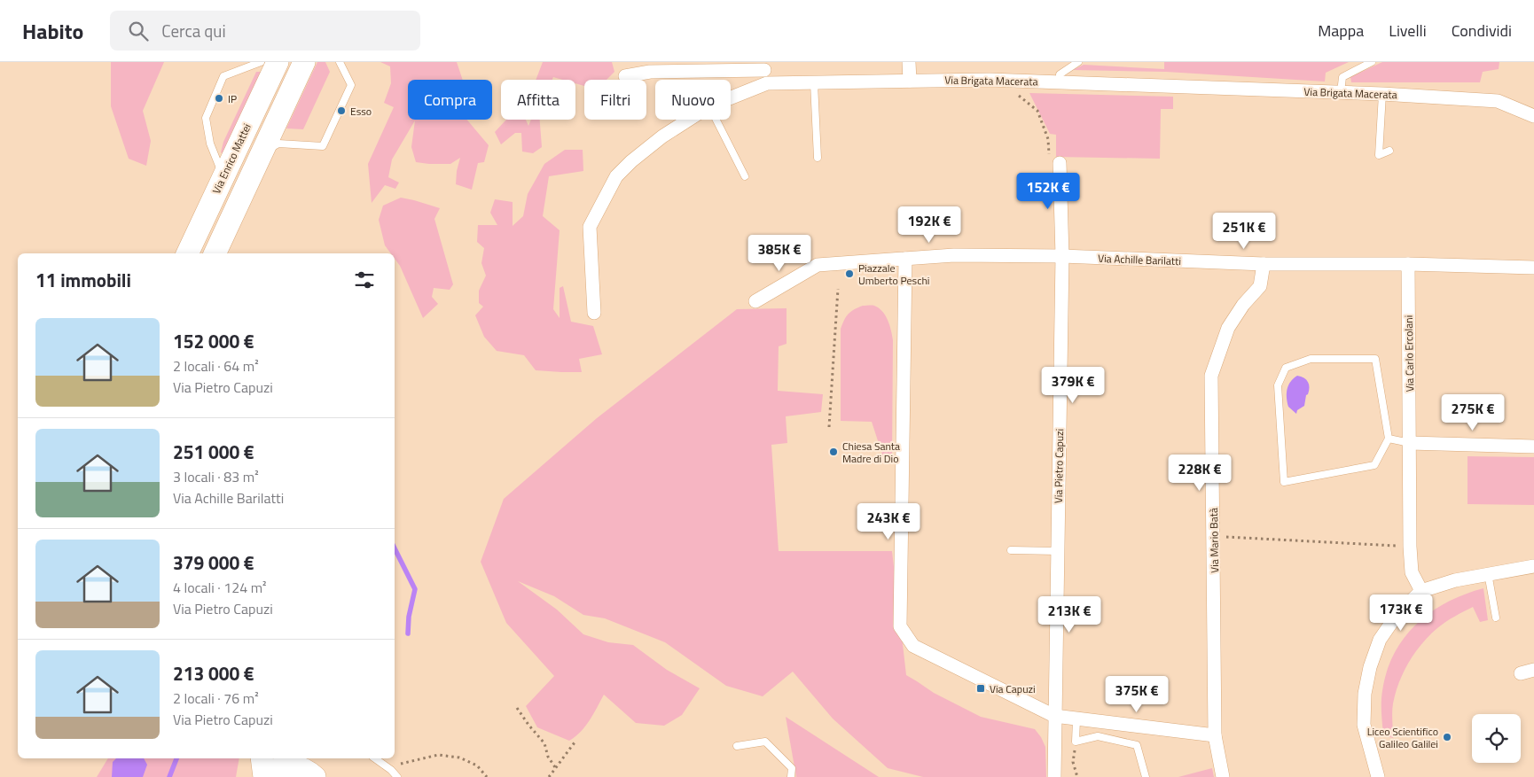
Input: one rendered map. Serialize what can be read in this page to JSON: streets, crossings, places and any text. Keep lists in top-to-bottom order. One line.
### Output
{"streets":{"main road":["Via Enrico Mattei"],"street":["Via Brigata Macerata","Via Achille Barilatti","Via Carlo Ercolani","Via Pietro Capuzi","Via Mario Batà"]},"crossings":[["Via Achille Barilatti","Via Carlo Ercolani"],["Via Achille Barilatti","Via Pietro Capuzi"],["Via Achille Barilatti","Via Mario Batà"]],"places":{"other":["IP","Esso","Piazzale Umberto Peschi","Chiesa Santa Madre di Dio","Liceo Scientifico Galileo Galilei"],"transit":["Via Capuzi"]},"page":{"header":"Habito","search":"Cerca qui","nav":["Mappa","Livelli","Condividi"],"chip":["Compra","Affitta","Filtri","Nuovo"],"price":["152K €","192K €","251K €","385K €","379K €","275K €","228K €","243K €","173K €","213K €","375K €"],"heading":"11 immobili","list":[{"name":"152 000 €","note":"2 locali · 64 m² · Via Pietro Capuzi"},{"name":"251 000 €","note":"3 locali · 83 m² · Via Achille Barilatti"},{"name":"379 000 €","note":"4 locali · 124 m² · Via Pietro Capuzi"},{"name":"213 000 €","note":"2 locali · 76 m² · Via Pietro Capuzi"}]}}
